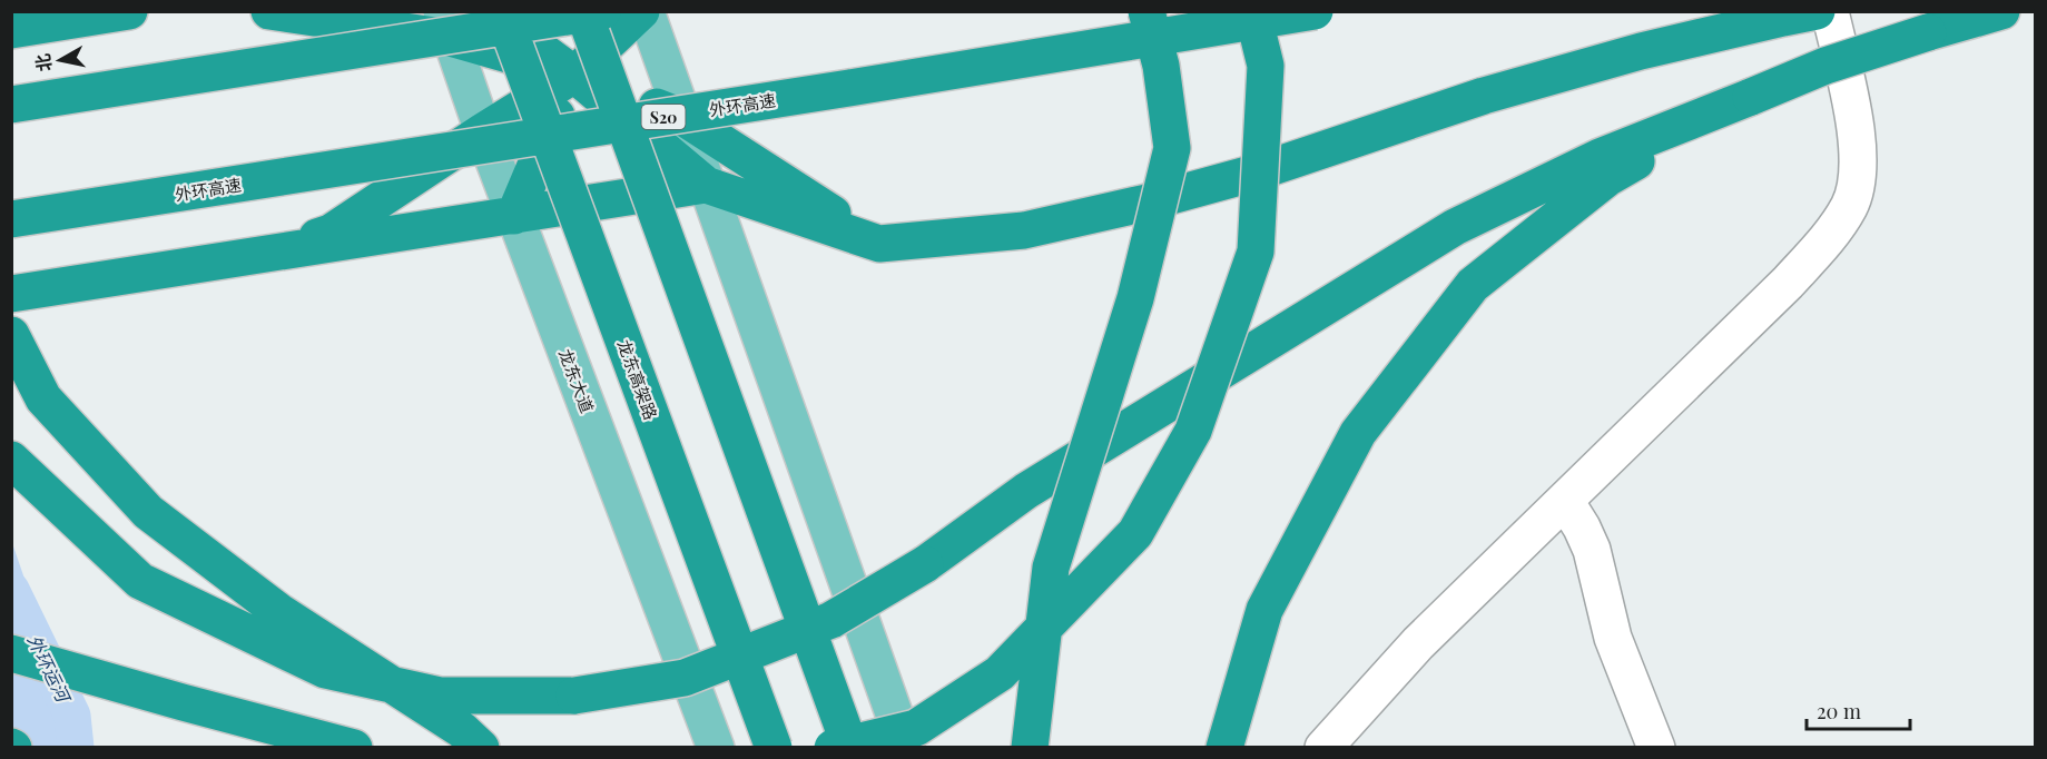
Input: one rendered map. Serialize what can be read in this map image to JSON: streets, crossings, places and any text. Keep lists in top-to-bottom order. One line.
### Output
{"streets":{"highway":["外环高速","S20","龙东高架路"],"main road":["龙东大道"]},"water":["外环运河"],"scale_bar":"20 m","north":"left"}
